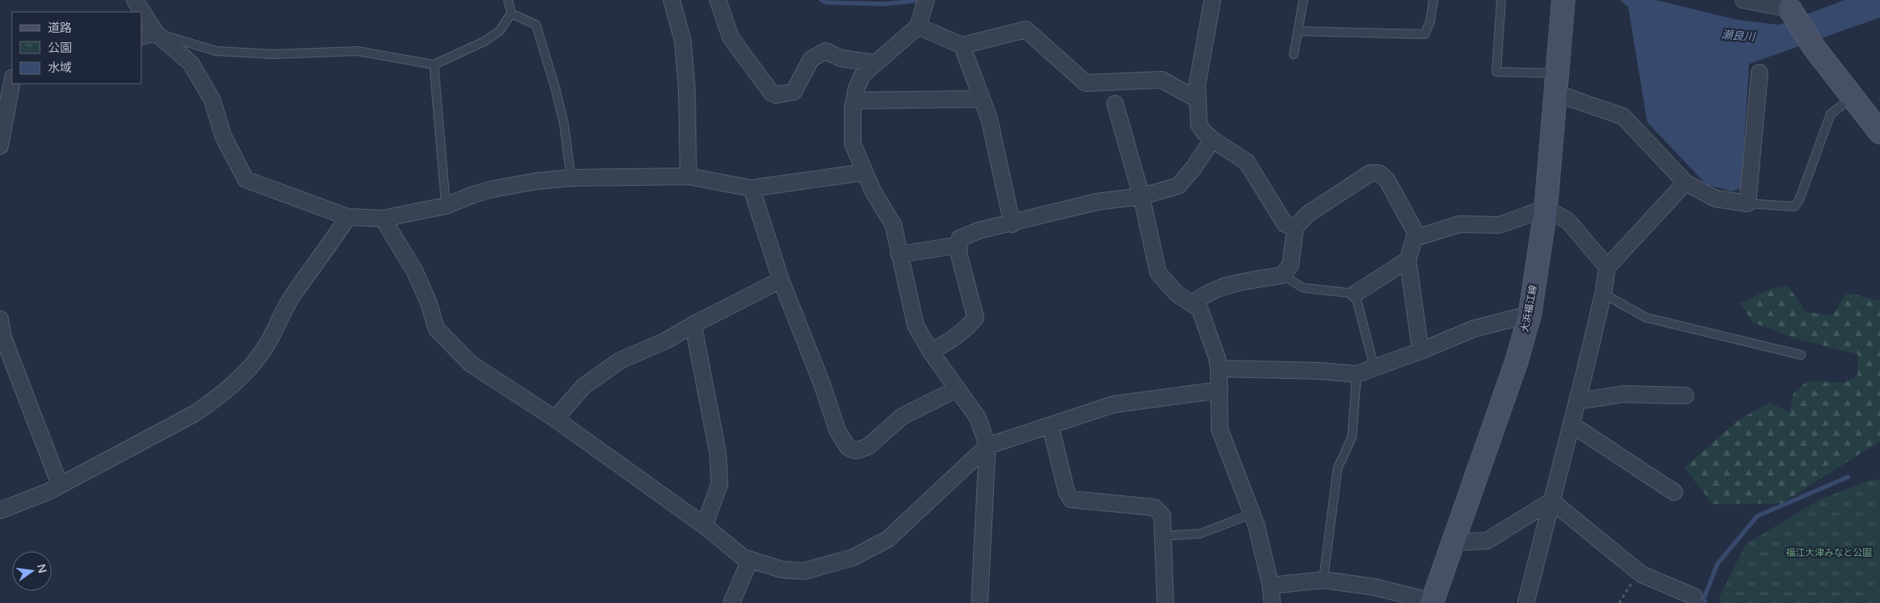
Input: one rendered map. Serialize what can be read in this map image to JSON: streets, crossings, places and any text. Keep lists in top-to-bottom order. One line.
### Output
{"streets":{"main road":["大浜福江線"]},"water":["瀬良川"],"parks":["福江大津みなと公園"],"legend":["道路","公園","水域"],"north":"right"}
